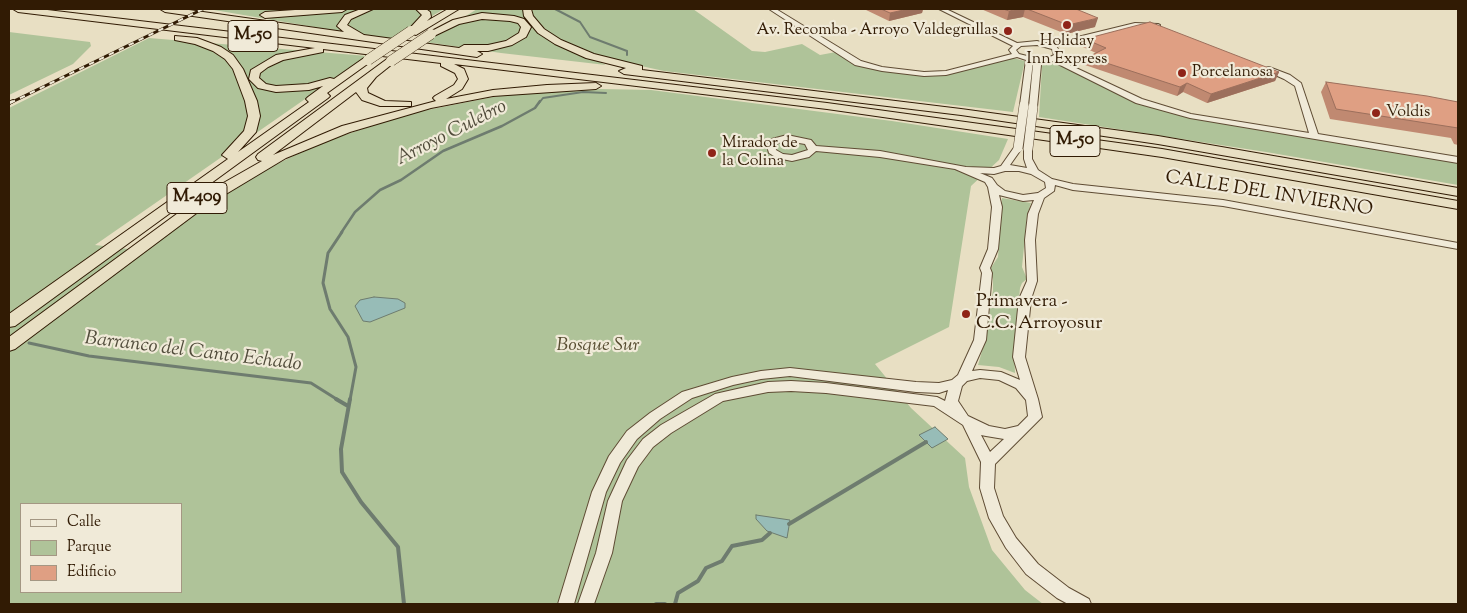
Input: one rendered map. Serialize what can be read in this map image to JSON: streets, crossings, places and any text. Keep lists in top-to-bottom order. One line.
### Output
{"streets":{"highway":["M-50","M-409"],"street":["CALLE DEL INVIERNO"]},"water":["Arroyo Culebro","Barranco del Canto Echado"],"parks":["Bosque Sur"],"places":["Holiday Inn Express","Av. Recomba - Arroyo Valdegrullas","Porcelanosa","Voldis","Mirador de la Colina","Primavera - C.C. Arroyosur"],"legend":["Calle","Parque","Edificio"]}
